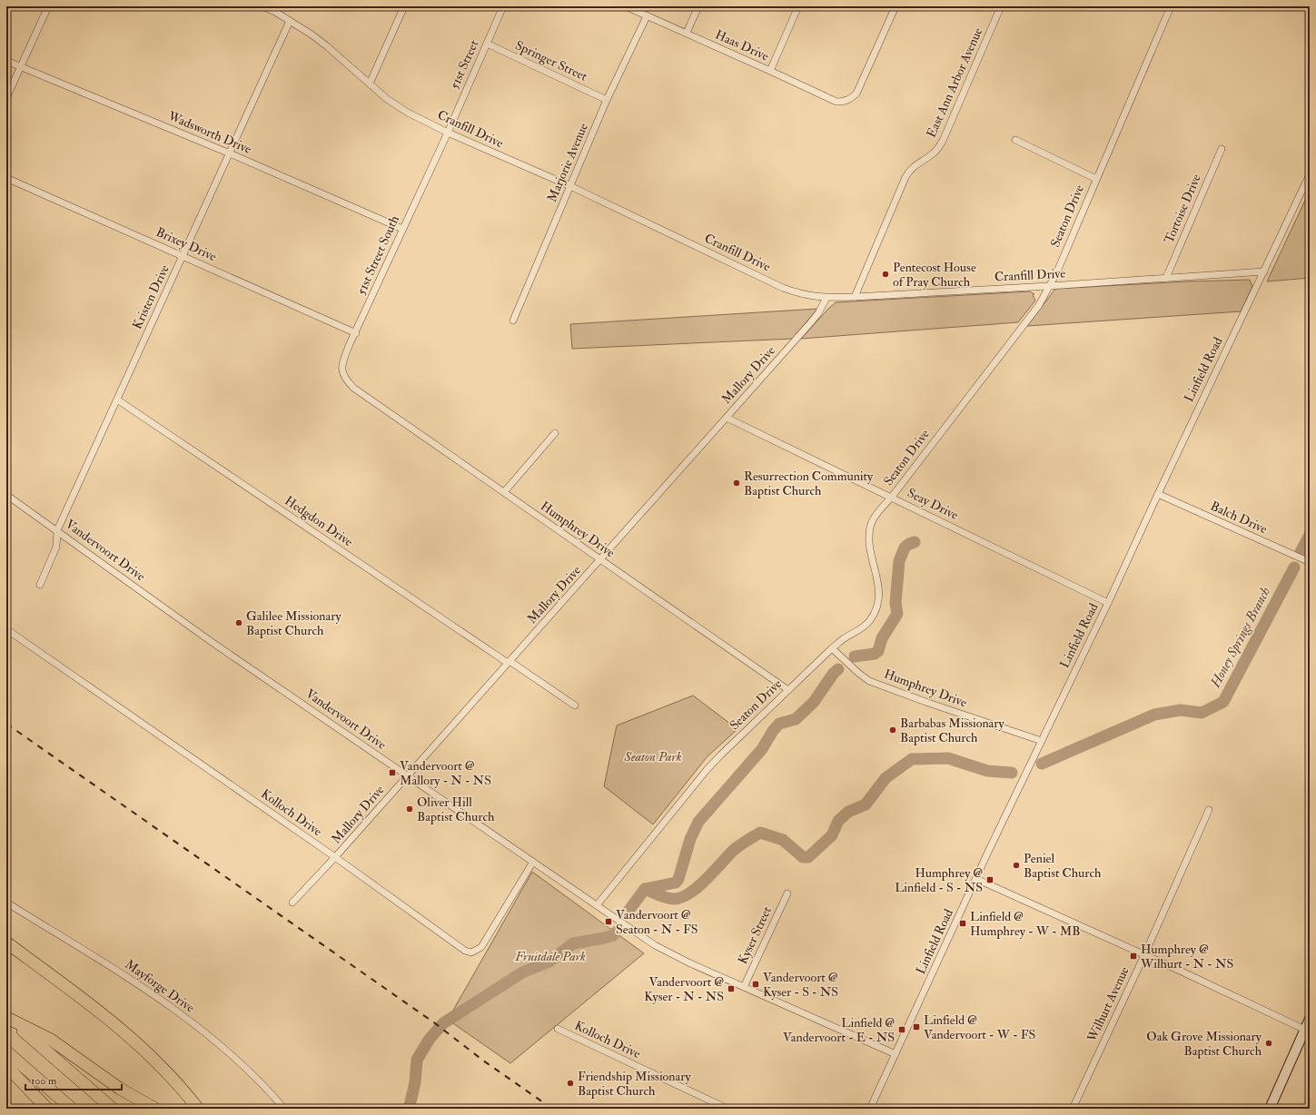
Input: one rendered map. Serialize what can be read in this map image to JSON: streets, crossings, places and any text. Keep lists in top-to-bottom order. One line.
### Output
{"streets":{"street":["Haas Drive","Springer Street","51st Street","East Ann Arbor Avenue","Cranfill Drive","Wadsworth Drive","Marjorie Avenue","Tortoise Drive","Seaton Drive","Brixey Drive","51st Street South","Kristen Drive","Linfield Road","Mallory Drive","Seay Drive","Balch Drive","Hedgdon Drive","Humphrey Drive","Vandervoort Drive","Kolloch Drive","Kyser Street","Mayforge Drive","Wilhurt Avenue"]},"crossings":[["Haas Drive","Marjorie Avenue"],["Springer Street","51st Street"],["Springer Street","Marjorie Avenue"],["51st Street","Cranfill Drive"],["51st Street","51st Street South"],["East Ann Arbor Avenue","Cranfill Drive"],["Cranfill Drive","Marjorie Avenue"],["Cranfill Drive","Tortoise Drive"],["Cranfill Drive","Seaton Drive"],["Cranfill Drive","51st Street South"],["Cranfill Drive","Kristen Drive"],["Cranfill Drive","Linfield Road"],["Cranfill Drive","Mallory Drive"],["Wadsworth Drive","51st Street South"],["Wadsworth Drive","Kristen Drive"],["Seaton Drive","Seay Drive"],["Seaton Drive","Humphrey Drive"],["Seaton Drive","Vandervoort Drive"],["Brixey Drive","51st Street South"],["Brixey Drive","Kristen Drive"],["51st Street South","Humphrey Drive"],["Kristen Drive","Hedgdon Drive"],["Kristen Drive","Vandervoort Drive"],["Linfield Road","Seay Drive"],["Linfield Road","Balch Drive"],["Linfield Road","Humphrey Drive"],["Linfield Road","Vandervoort Drive"],["Mallory Drive","Seay Drive"],["Mallory Drive","Hedgdon Drive"],["Mallory Drive","Humphrey Drive"],["Mallory Drive","Vandervoort Drive"],["Mallory Drive","Kolloch Drive"],["Vandervoort Drive","Kolloch Drive"],["Vandervoort Drive","Kyser Street"]],"water":["Honey Springs Branch"],"parks":["Seaton Park","Fruitdale Park"],"places":{"other":["Pentecost House of Pray Church","Resurrection Community Baptist Church","Galilee Missionary Baptist Church","Barbabas Missionary Baptist Church","Oliver Hill Baptist Church","Peniel Baptist Church","Oak Grove Missionary Baptist Church","Friendship Missionary Baptist Church"],"transit":["Vandervoort @ Mallory - N - NS","Humphrey @ Linfield - S - NS","Vandervoort @ Seaton - N - FS","Linfield @ Humphrey - W - MB","Humphrey @ Wilhurt - N - NS","Vandervoort @ Kyser - S - NS","Vandervoort @ Kyser - N - NS","Linfield @ Vandervoort - W - FS","Linfield @ Vandervoort - E - NS"]},"scale_bar":"100 m"}
